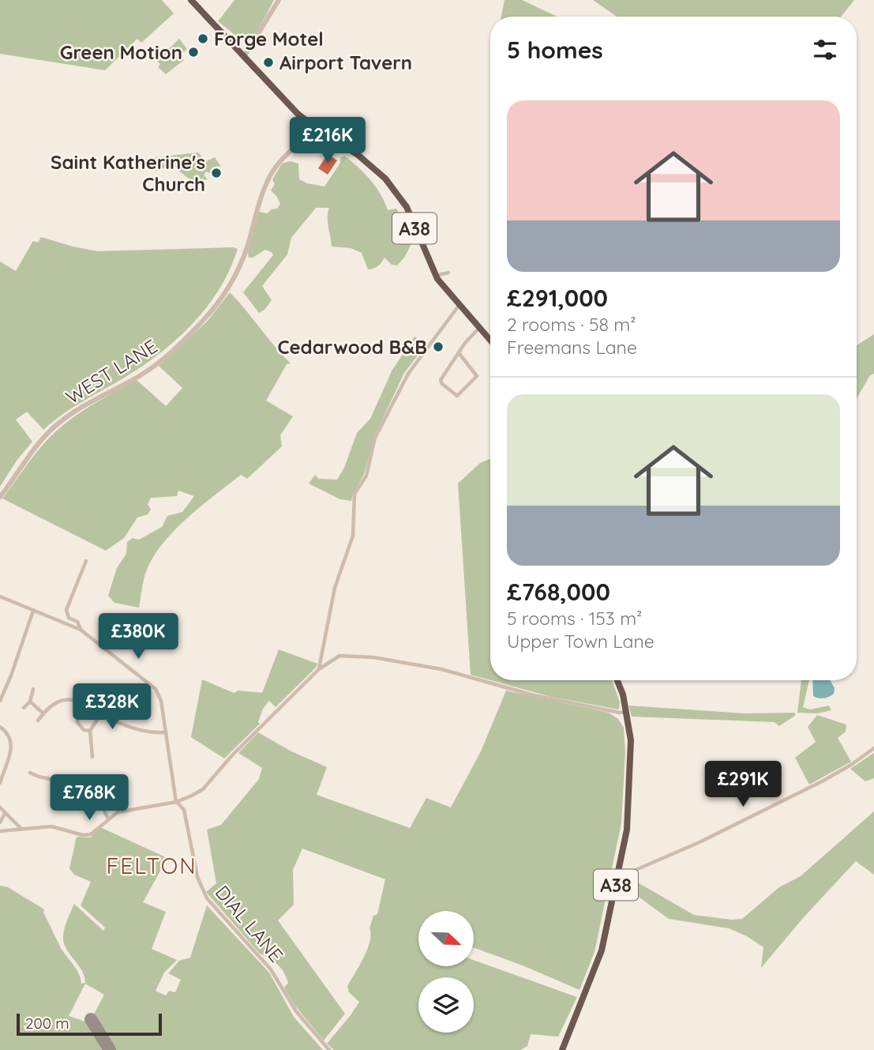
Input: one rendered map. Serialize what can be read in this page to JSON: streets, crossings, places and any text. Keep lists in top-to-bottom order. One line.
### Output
{"streets":{"highway":["A38"],"street":["WEST LANE","DIAL LANE"]},"crossings":[["A38","WEST LANE"]],"districts":["FELTON"],"places":["Forge Motel","Green Motion","Airport Tavern","Saint Katherine's Church","Cedarwood B&B"],"scale_bar":"200 m","north":"bottom right","page":{"heading":"5 homes","list":[{"name":"£291,000","note":"2 rooms · 58 m² · Freemans Lane"},{"name":"£768,000","note":"5 rooms · 153 m² · Upper Town Lane"}],"price":["£216K","£380K","£328K","£291K","£768K"],"scale":"200 m"}}
